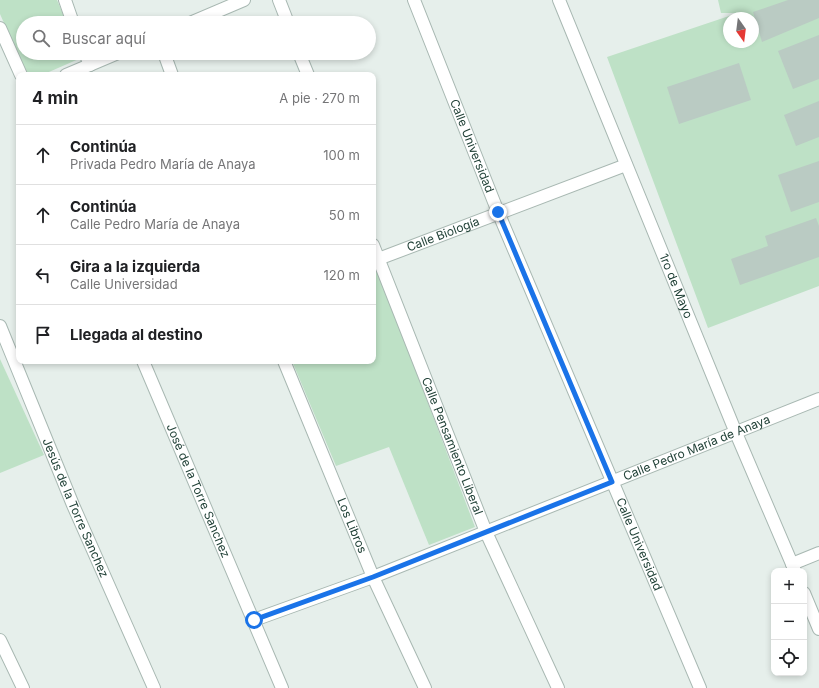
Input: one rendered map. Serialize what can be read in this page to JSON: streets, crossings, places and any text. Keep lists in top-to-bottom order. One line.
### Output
{"streets":{"street":["Calle Universidad","Calle Biología","1ro de Mayo","Calle Pensamiento Liberal","Calle Pedro María de Anaya","José de la Torre Sanchez","Jesús de la Torre Sanchez","Los Libros"]},"crossings":[["Calle Universidad","Calle Biología"],["Calle Universidad","Calle Pedro María de Anaya"],["Calle Biología","1ro de Mayo"],["Calle Biología","Calle Pensamiento Liberal"],["1ro de Mayo","Calle Pedro María de Anaya"],["Calle Pensamiento Liberal","Calle Pedro María de Anaya"],["Calle Pedro María de Anaya","José de la Torre Sanchez"],["Calle Pedro María de Anaya","Los Libros"]],"north":"bottom","page":{"search":"Buscar aquí","heading":["4 min","A pie · 270 m"],"list":[["Continúa","Privada Pedro María de Anaya","100 m"],["Continúa","Calle Pedro María de Anaya","50 m"],["Gira a la izquierda","Calle Universidad","120 m"],"Llegada al destino"],"map_buttons":["+","−"]}}
